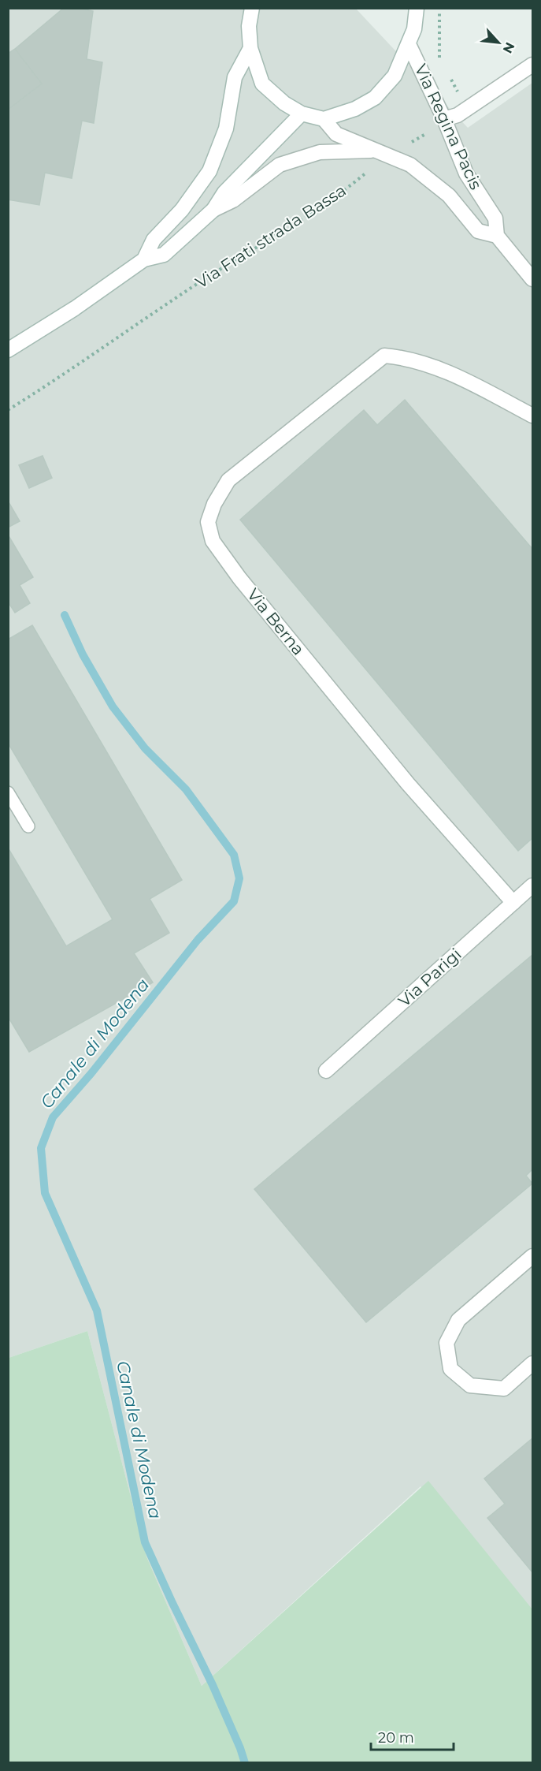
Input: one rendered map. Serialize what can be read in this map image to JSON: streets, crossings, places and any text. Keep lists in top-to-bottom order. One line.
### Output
{"streets":{"street":["Via Regina Pacis","Via Berna","Via Parigi"],"path":["Via Frati strada Bassa"]},"crossings":[["Via Regina Pacis","Via Frati strada Bassa"],["Via Berna","Via Parigi"]],"water":["Canale di Modena"],"scale_bar":"20 m","north":"bottom right"}
